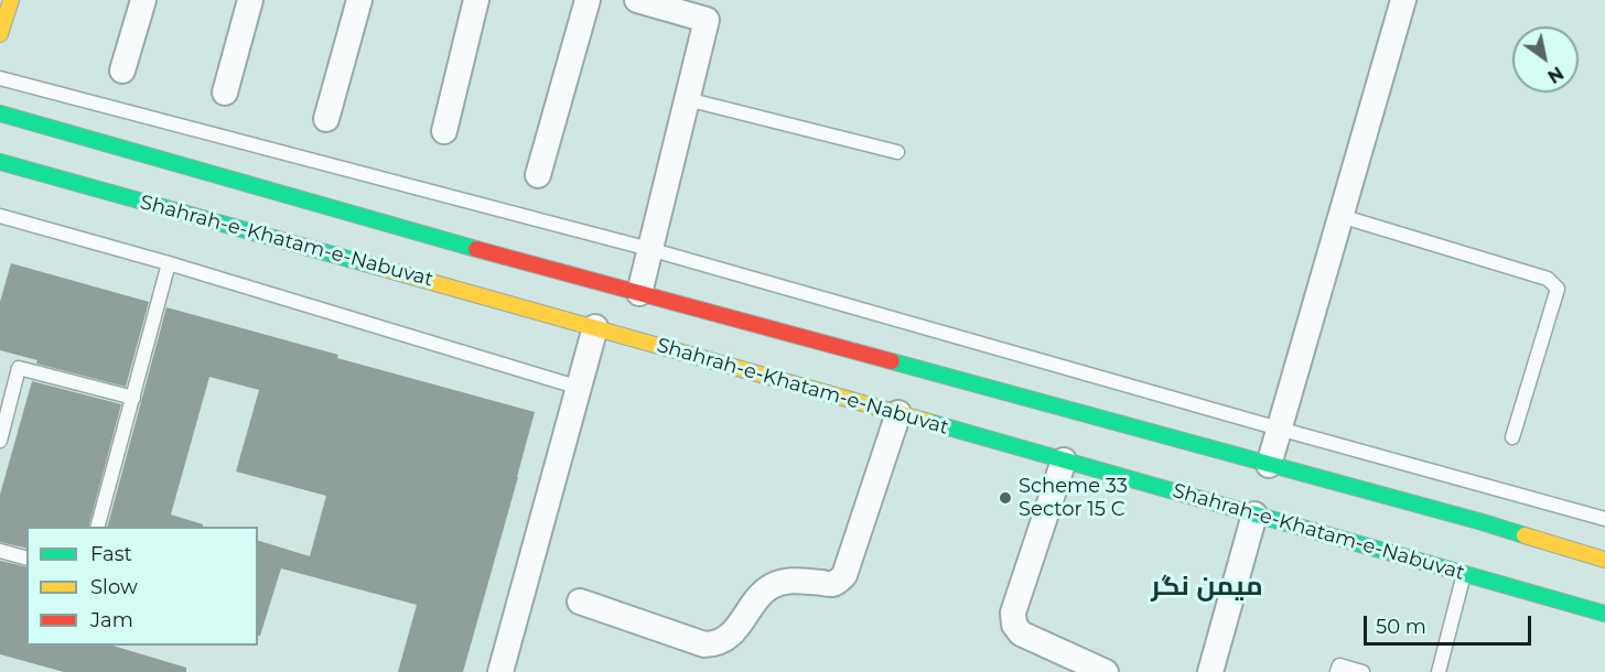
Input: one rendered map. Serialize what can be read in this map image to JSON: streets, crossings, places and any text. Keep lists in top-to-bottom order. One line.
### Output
{"streets":{"main road":["Shahrah-e-Khatam-e-Nabuvat"]},"districts":["میمن نگر"],"places":["Scheme 33 Sector 15 C"],"legend":["Fast","Slow","Jam"],"scale_bar":"50 m","north":"bottom right"}
